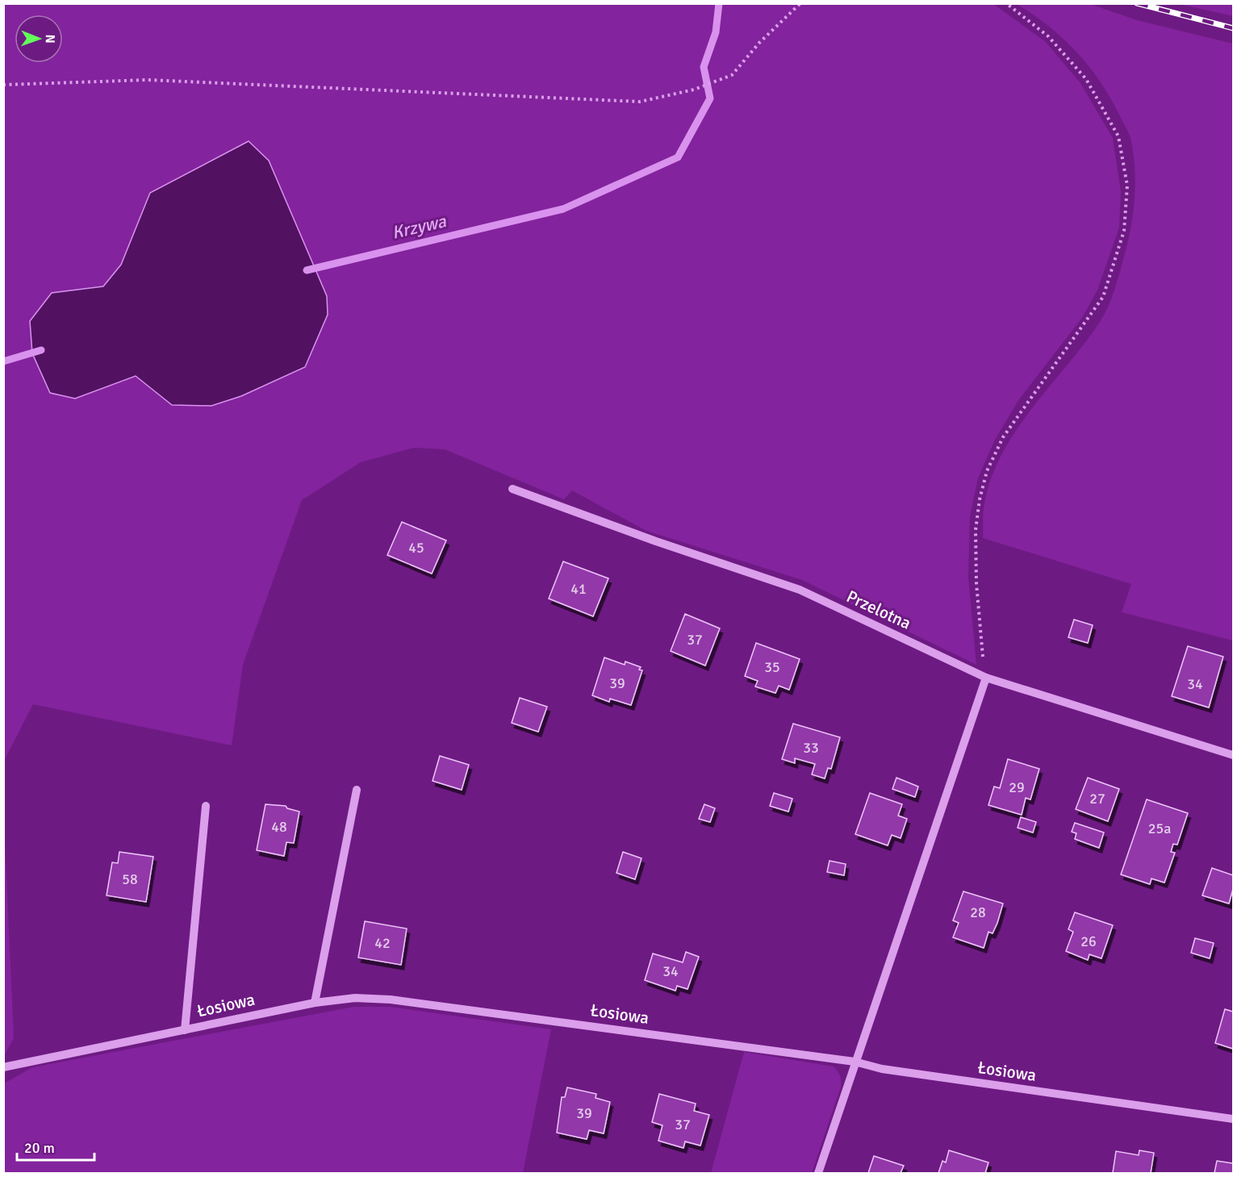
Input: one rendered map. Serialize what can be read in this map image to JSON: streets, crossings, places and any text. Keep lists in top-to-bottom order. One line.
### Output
{"streets":{"street":["Przelotna","Łosiowa"]},"water":["Krzywa"],"house_numbers":["45","41","37","35","39","34","33","29","27","48","25a","58","28","26","42","34","39","37"],"scale_bar":"20 m","north":"right"}
